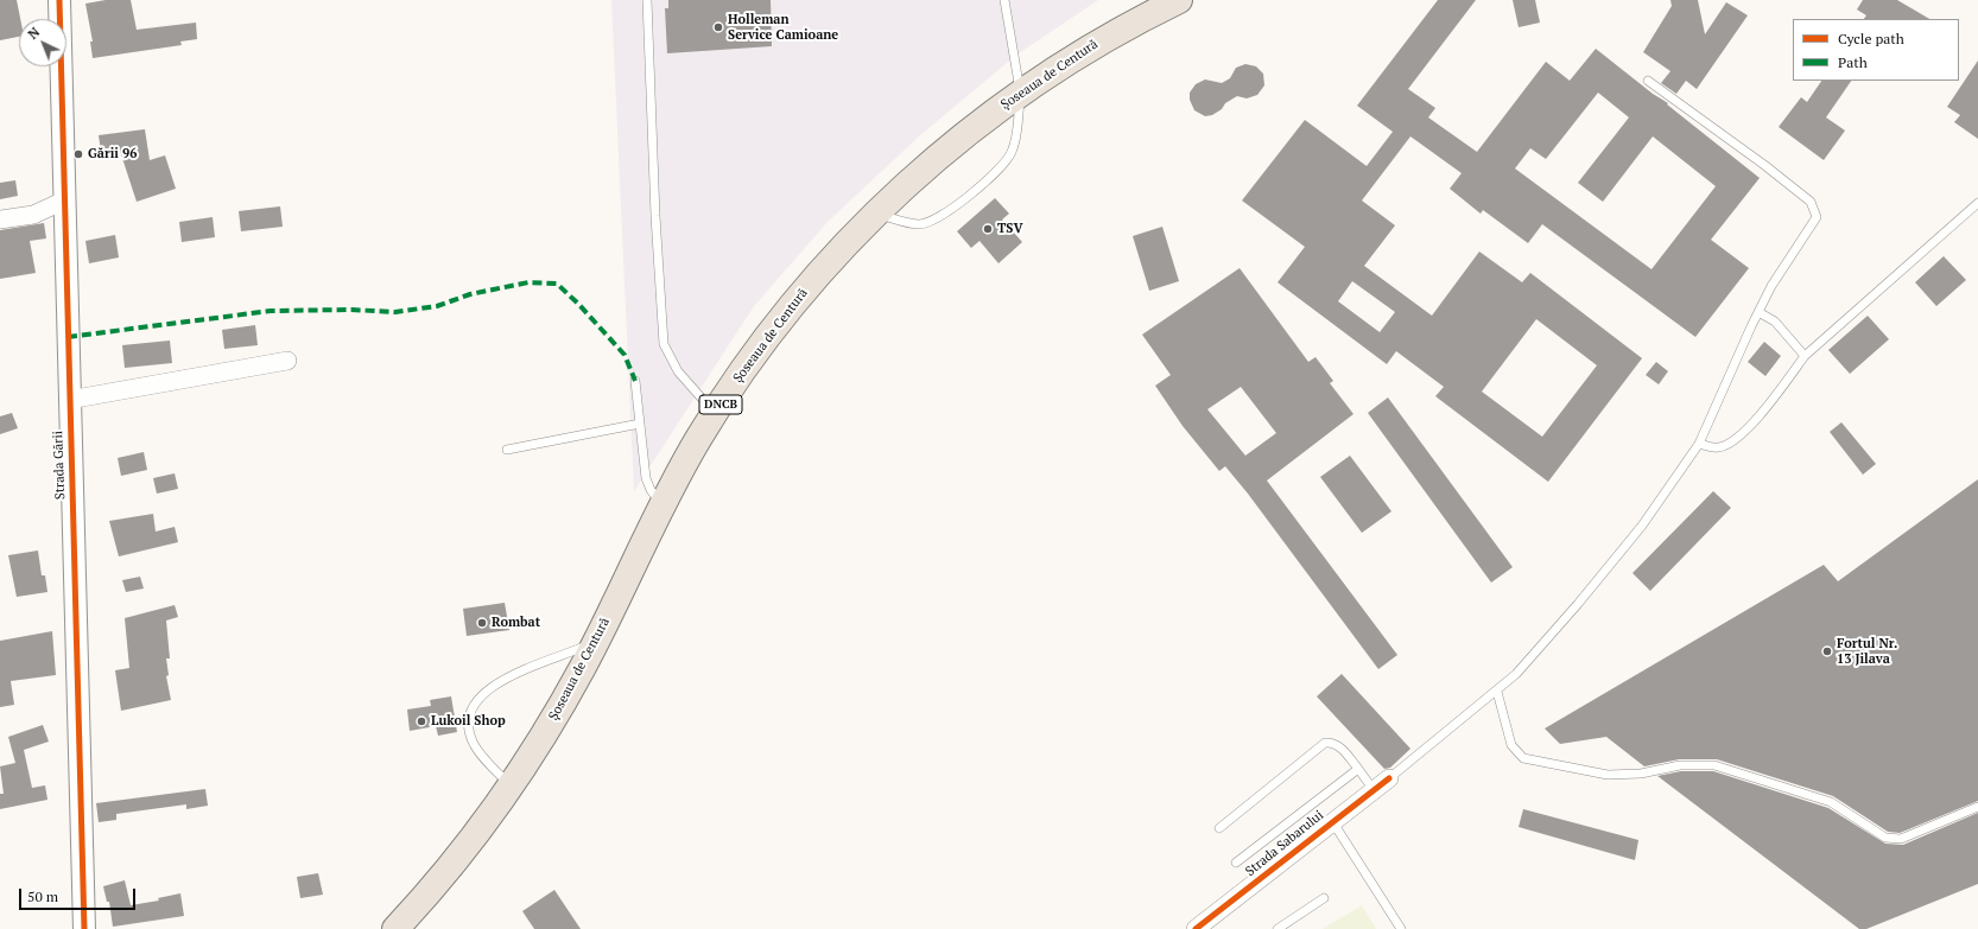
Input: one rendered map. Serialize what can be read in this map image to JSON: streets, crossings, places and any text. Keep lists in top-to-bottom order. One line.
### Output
{"streets":{"main road":["Șoseaua de Centură","DNCB"],"street":["Strada Gării","Strada Sabarului"]},"places":["Holleman Service Camioane","Gării 96","TSV","Rombat","Fortul Nr. 13 Jilava","Lukoil Shop"],"legend":["Cycle path","Path"],"scale_bar":"50 m","north":"top left"}
